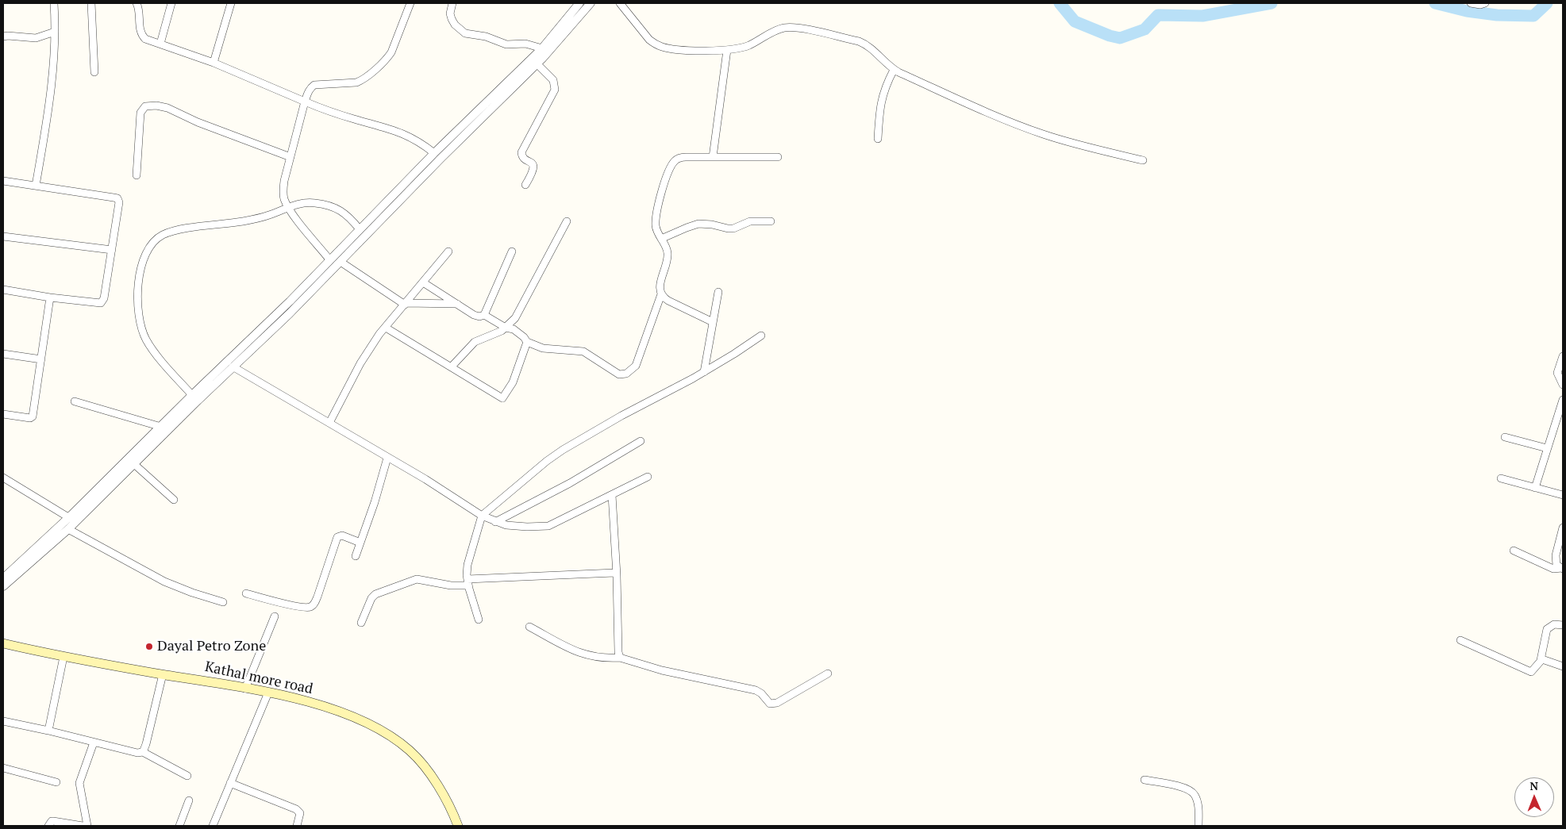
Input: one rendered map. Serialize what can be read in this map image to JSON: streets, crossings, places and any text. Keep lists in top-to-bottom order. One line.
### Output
{"streets":{"main road":["Kathal more road"]},"places":["Dayal Petro Zone"],"north":"top"}
